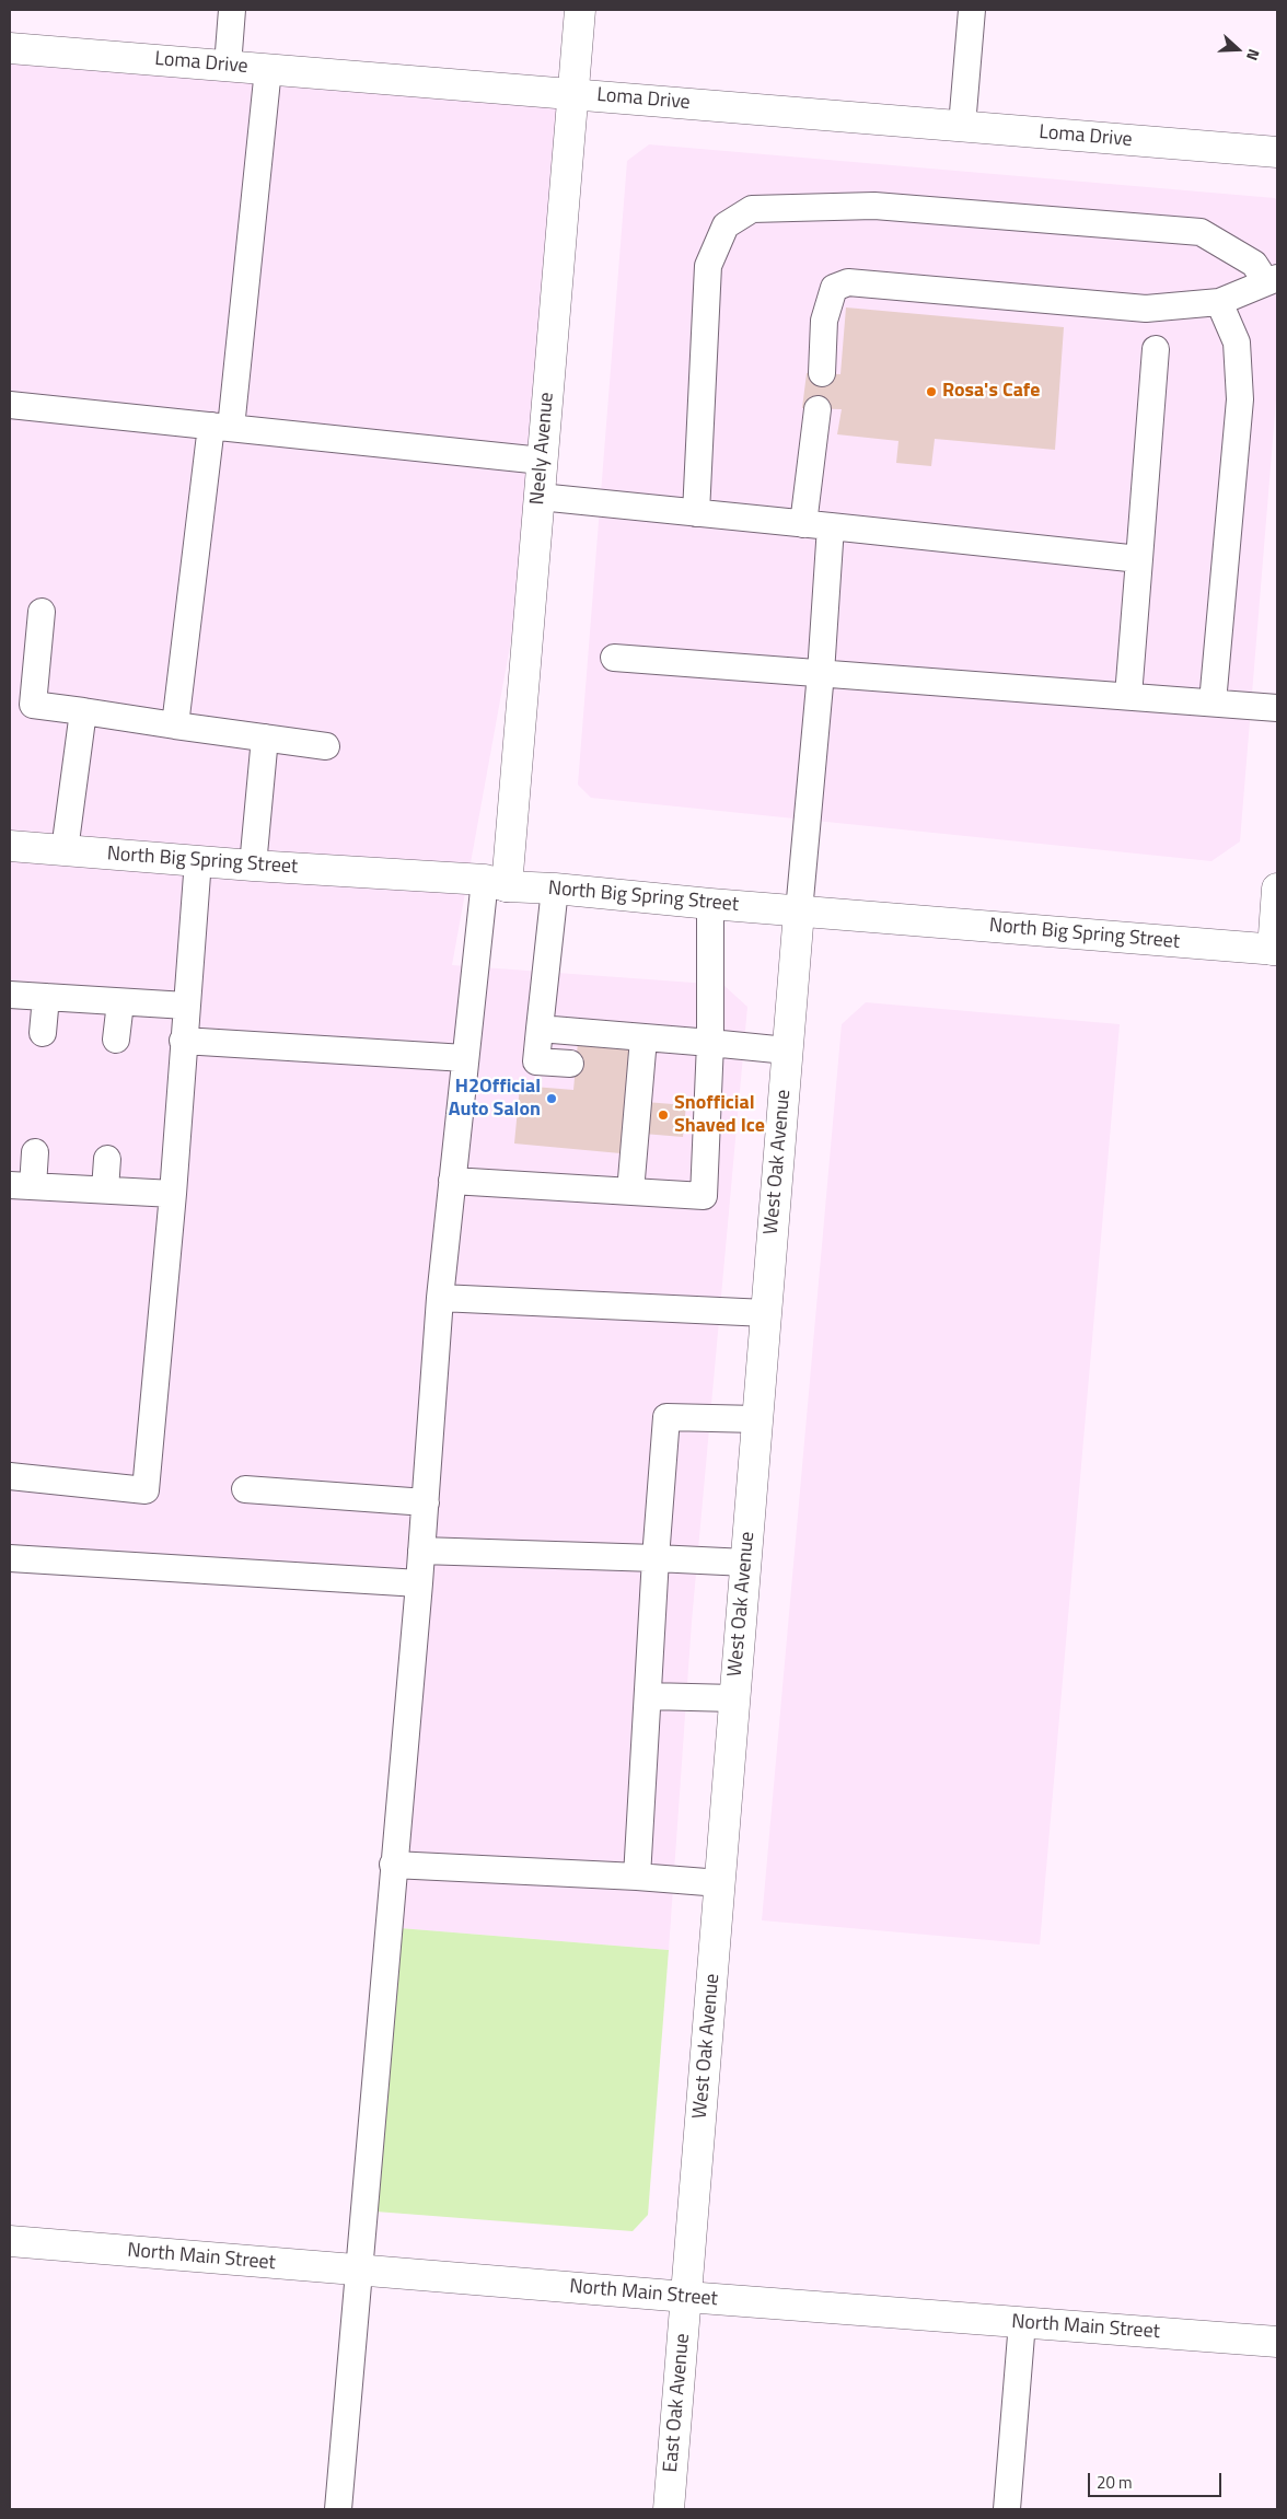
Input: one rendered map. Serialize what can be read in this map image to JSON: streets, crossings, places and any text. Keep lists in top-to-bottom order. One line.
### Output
{"streets":{"main road":["Loma Drive","Neely Avenue","North Big Spring Street","West Oak Avenue","North Main Street","East Oak Avenue"]},"crossings":[["Loma Drive","Neely Avenue"],["Neely Avenue","North Big Spring Street"],["North Big Spring Street","West Oak Avenue"],["West Oak Avenue","North Main Street"],["West Oak Avenue","East Oak Avenue"],["North Main Street","East Oak Avenue"]],"places":["Rosa's Cafe","H2Official Auto Salon","Snofficial Shaved Ice"],"scale_bar":"20 m","north":"right"}
